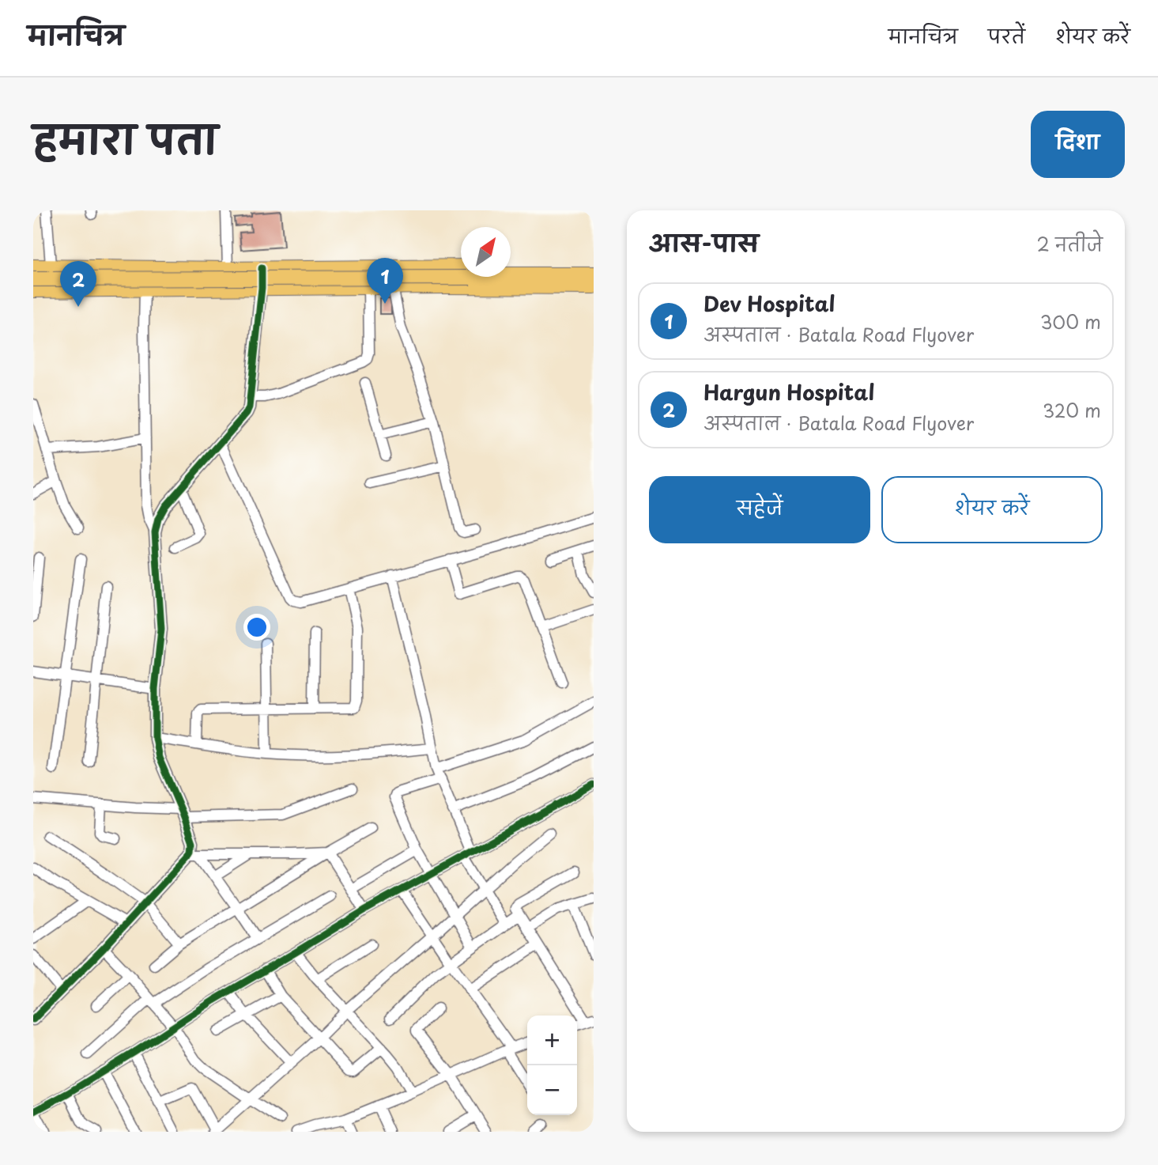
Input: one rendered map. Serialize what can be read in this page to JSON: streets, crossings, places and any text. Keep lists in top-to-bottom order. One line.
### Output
{"north":"top right","page":{"header":"मानचित्र","nav":["मानचित्र","परतें","शेयर करें"],"title":"हमारा पता","buttons":["दिशा",["सहेजें","शेयर करें"]],"heading":["आस-पास","2 नतीजे"],"pins":["1","2"],"list":[{"mark":"1","name":"Dev Hospital","note":"अस्पताल · Batala Road Flyover","value":"300 m"},{"mark":"2","name":"Hargun Hospital","note":"अस्पताल · Batala Road Flyover","value":"320 m"}],"map_buttons":["+","−"]}}
